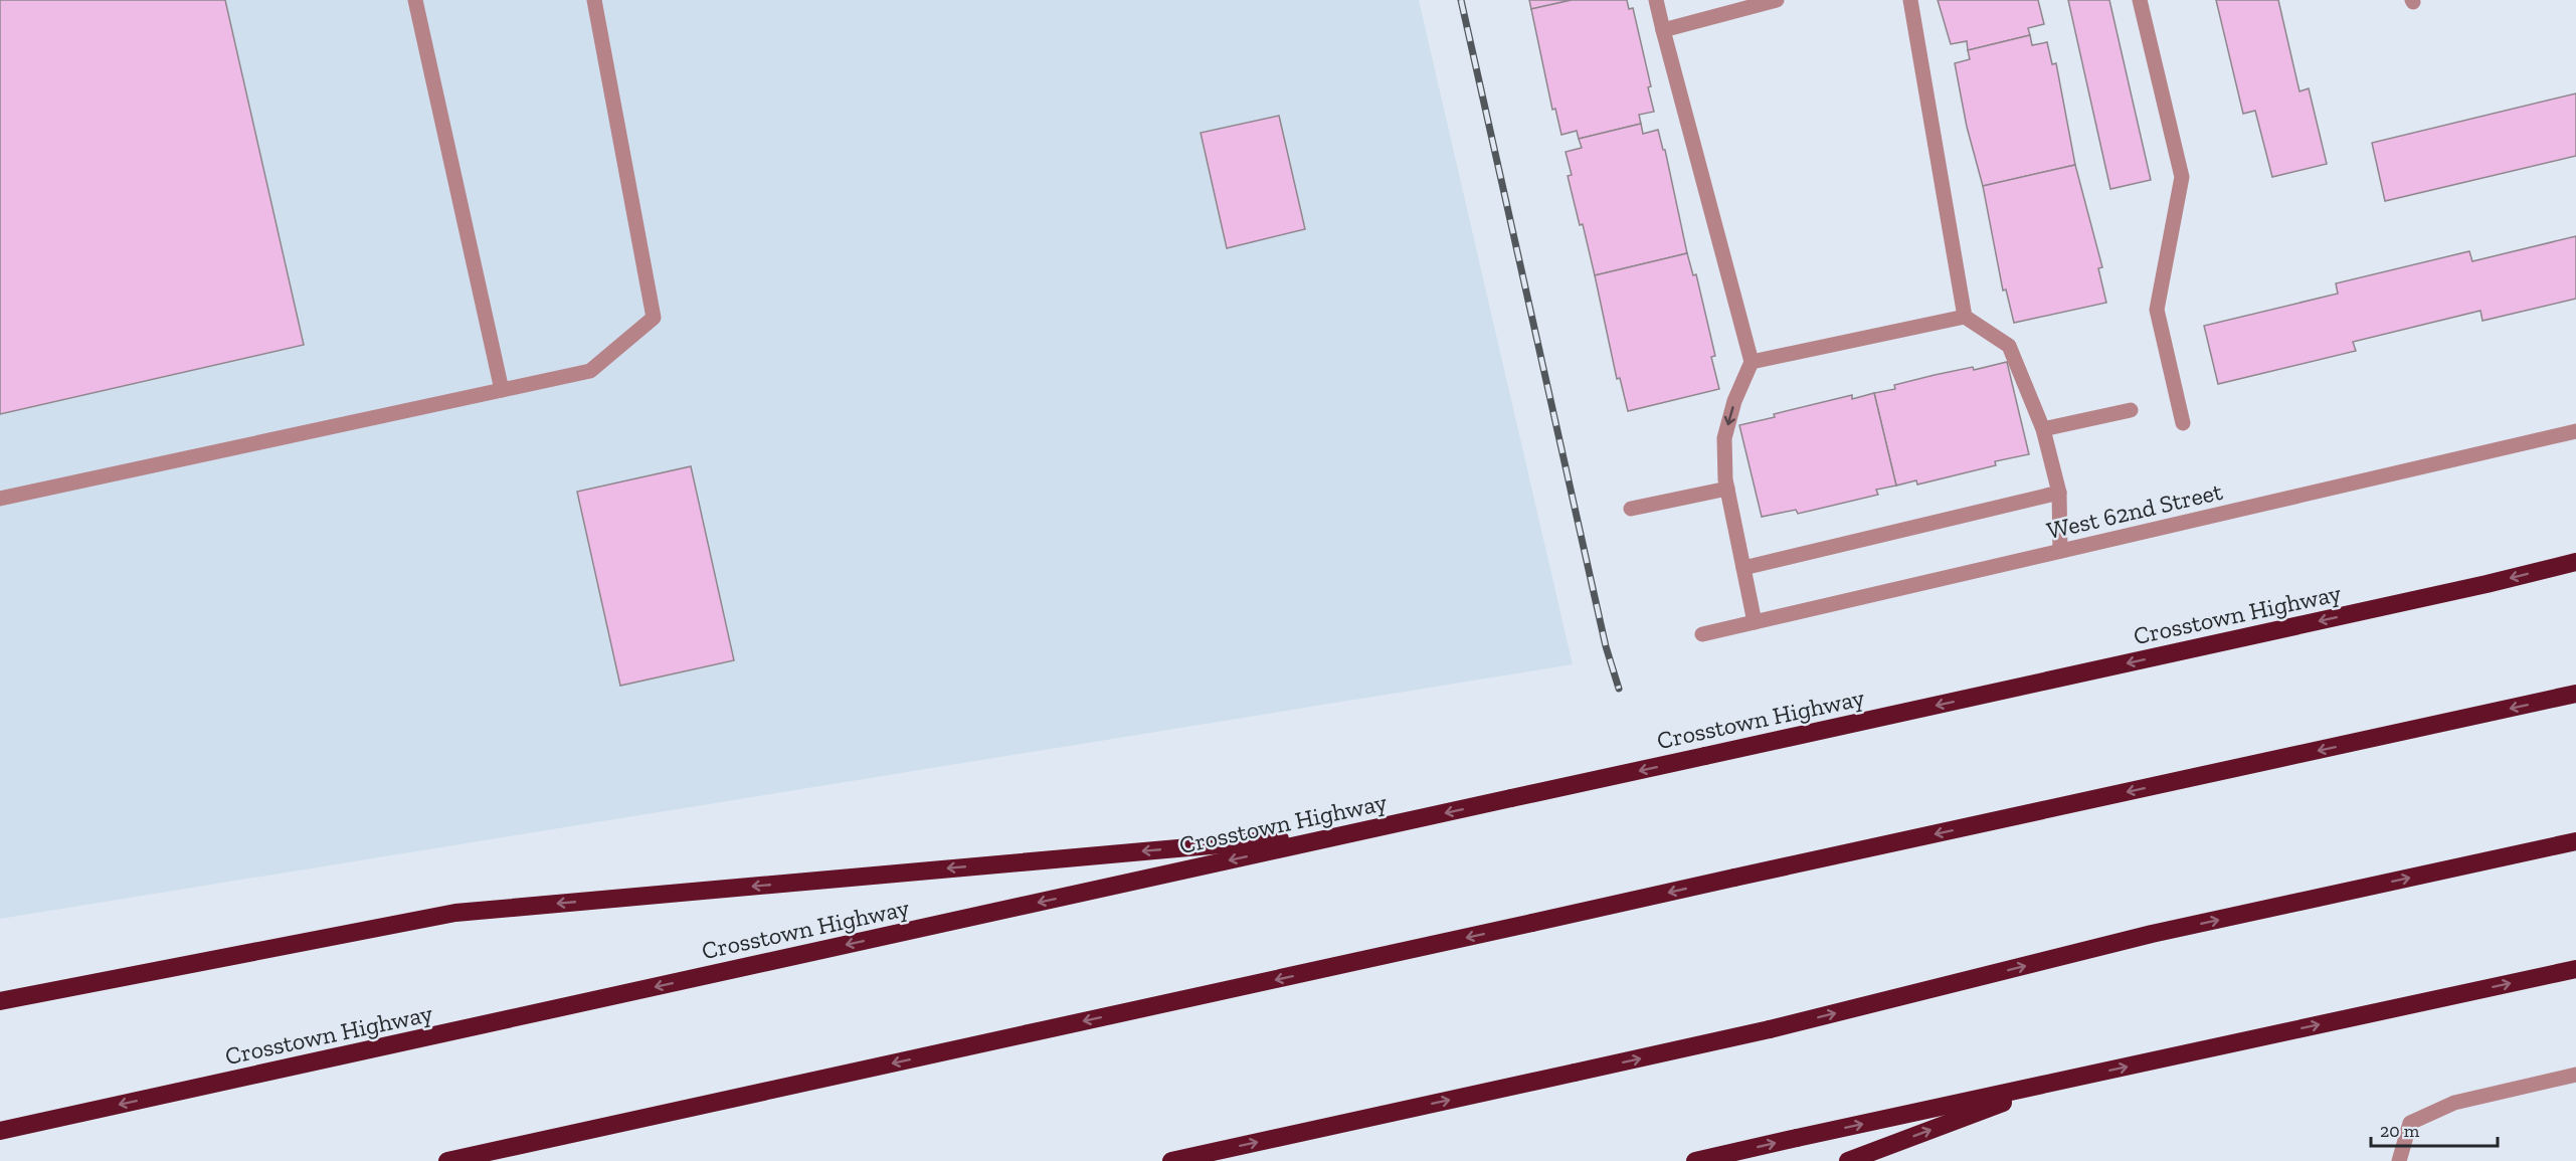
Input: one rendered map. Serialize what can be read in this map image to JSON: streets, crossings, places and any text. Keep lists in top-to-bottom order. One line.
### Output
{"streets":{"highway":["Crosstown Highway"],"street":["West 62nd Street"]},"scale_bar":"20 m"}
